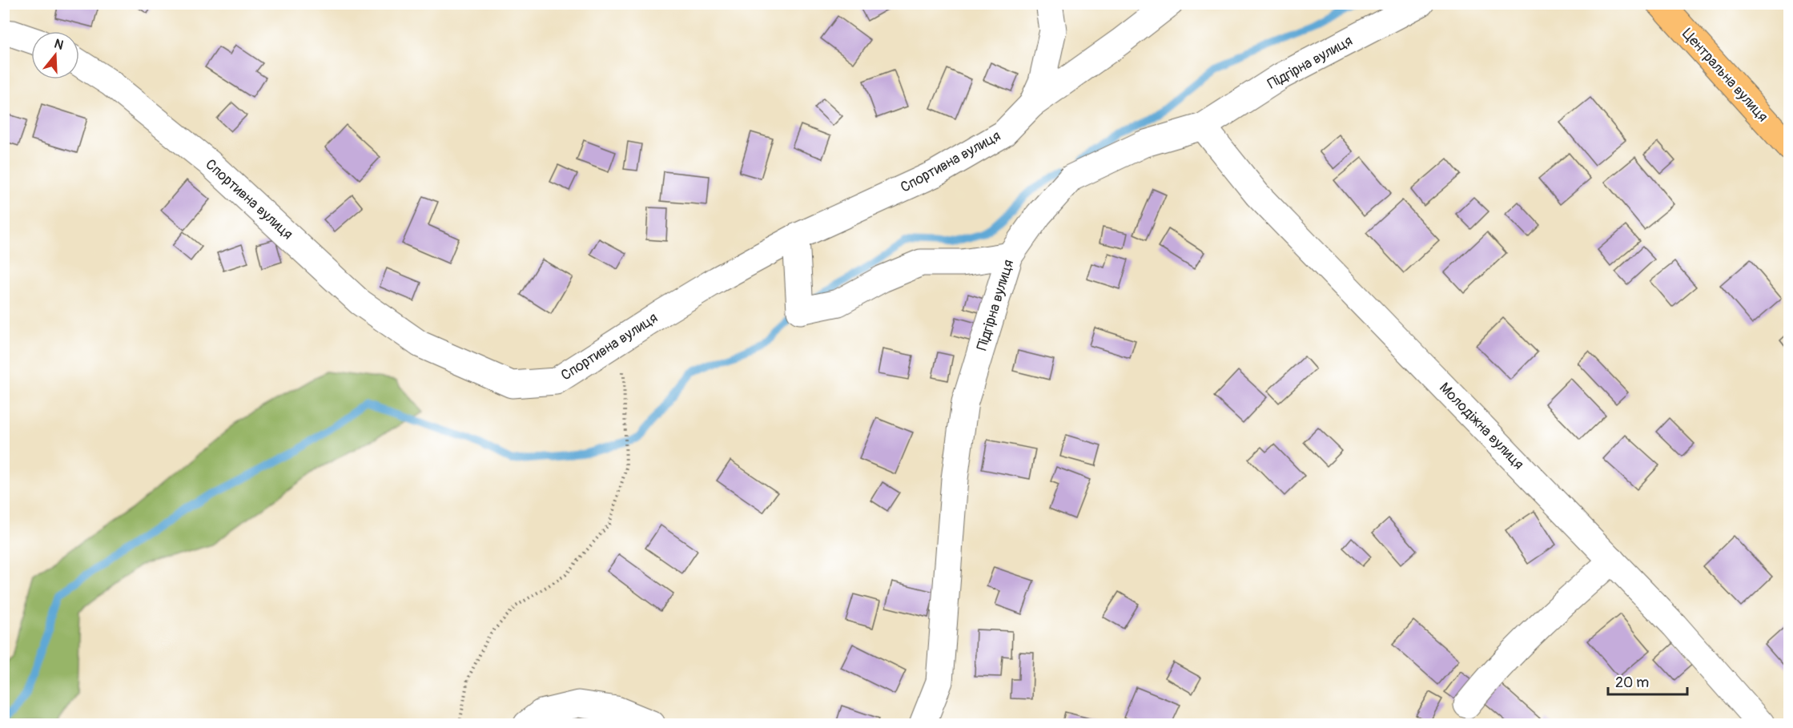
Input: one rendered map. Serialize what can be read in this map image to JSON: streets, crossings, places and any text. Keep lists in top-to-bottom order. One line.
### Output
{"streets":{"main road":["Центральна вулиця"],"street":["Підгірна вулиця","Спортивна вулиця","Молодіжна вулиця"]},"crossings":[["Підгірна вулиця","Молодіжна вулиця"]],"scale_bar":"20 m","north":"top"}
